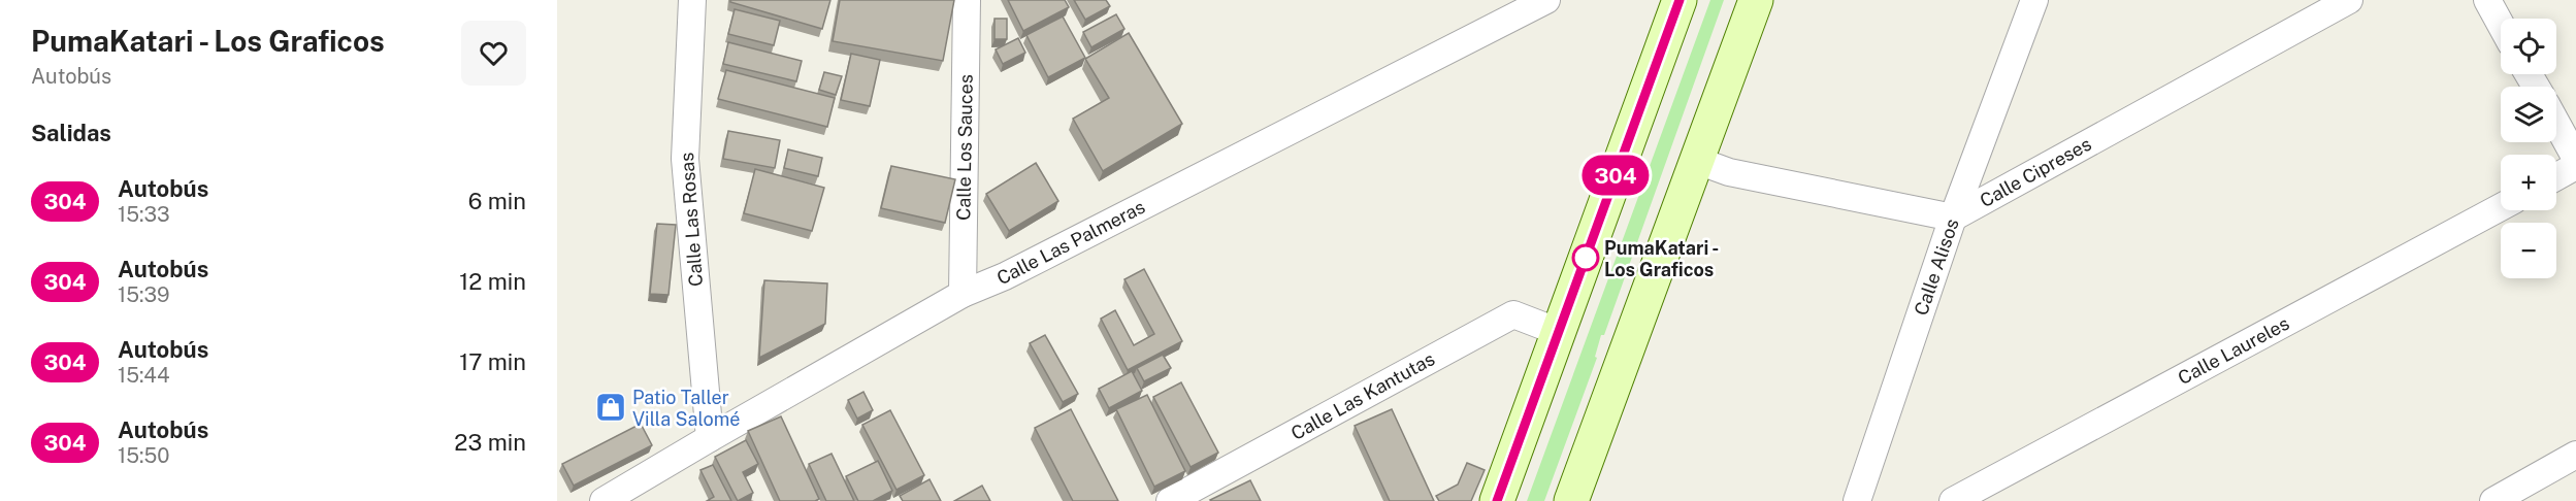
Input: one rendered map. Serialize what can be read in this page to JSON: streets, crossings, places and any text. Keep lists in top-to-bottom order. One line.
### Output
{"streets":{"street":["Calle Los Sauces","Calle Cipreses","Calle Las Rosas","Calle Las Palmeras","Calle Alisos","Calle Laureles","Calle Las Kantutas"]},"crossings":[["Calle Los Sauces","Calle Las Palmeras"],["Calle Cipreses","Calle Alisos"],["Calle Las Rosas","Calle Las Palmeras"]],"places":{"other":["PumaKatari - Los Graficos"],"shop":["Patio Taller Villa Salomé"]},"lines":["bus line 304"],"page":{"heading":[["PumaKatari - Los Graficos","Autobús"],"Salidas"],"on_map":"304","map_buttons":["+","−"],"list":[{"mark":"304","name":"Autobús","note":"15:33","value":"6 min"},{"mark":"304","name":"Autobús","note":"15:39","value":"12 min"},{"mark":"304","name":"Autobús","note":"15:44","value":"17 min"},{"mark":"304","name":"Autobús","note":"15:50","value":"23 min"}]}}
